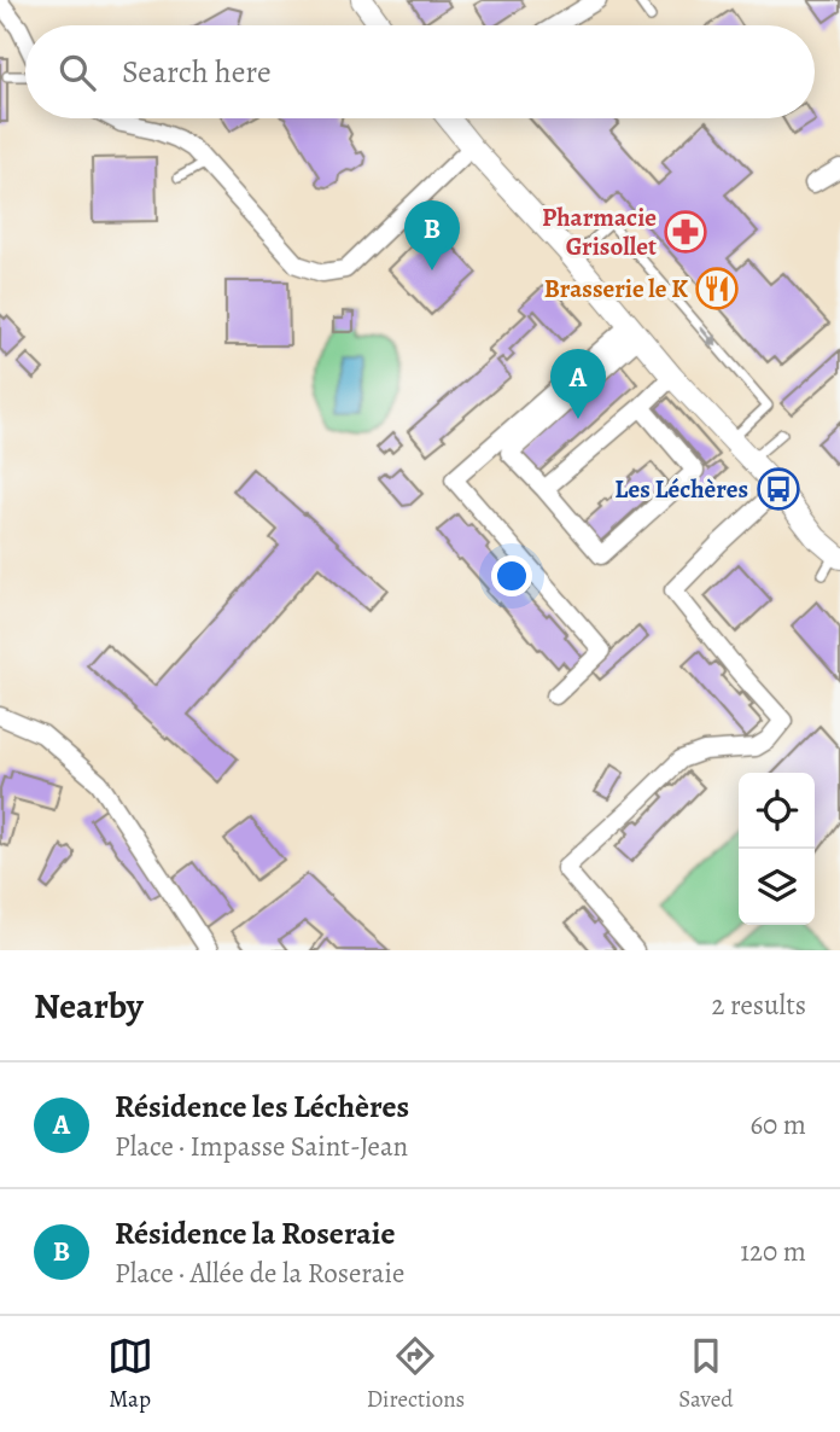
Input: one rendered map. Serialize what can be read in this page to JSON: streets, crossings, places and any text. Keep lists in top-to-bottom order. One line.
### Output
{"places":{"pharmacy":["Pharmacie Grisollet"],"restaurant":["Brasserie le K"],"bus stop":["Les Léchères"]},"page":{"search":"Search here","pins":["B","A"],"heading":["Nearby","2 results"],"list":[{"mark":"A","name":"Résidence les Léchères","note":"Place · Impasse Saint-Jean","value":"60 m"},{"mark":"B","name":"Résidence la Roseraie","note":"Place · Allée de la Roseraie","value":"120 m"}],"nav":["Map","Directions","Saved"]}}
